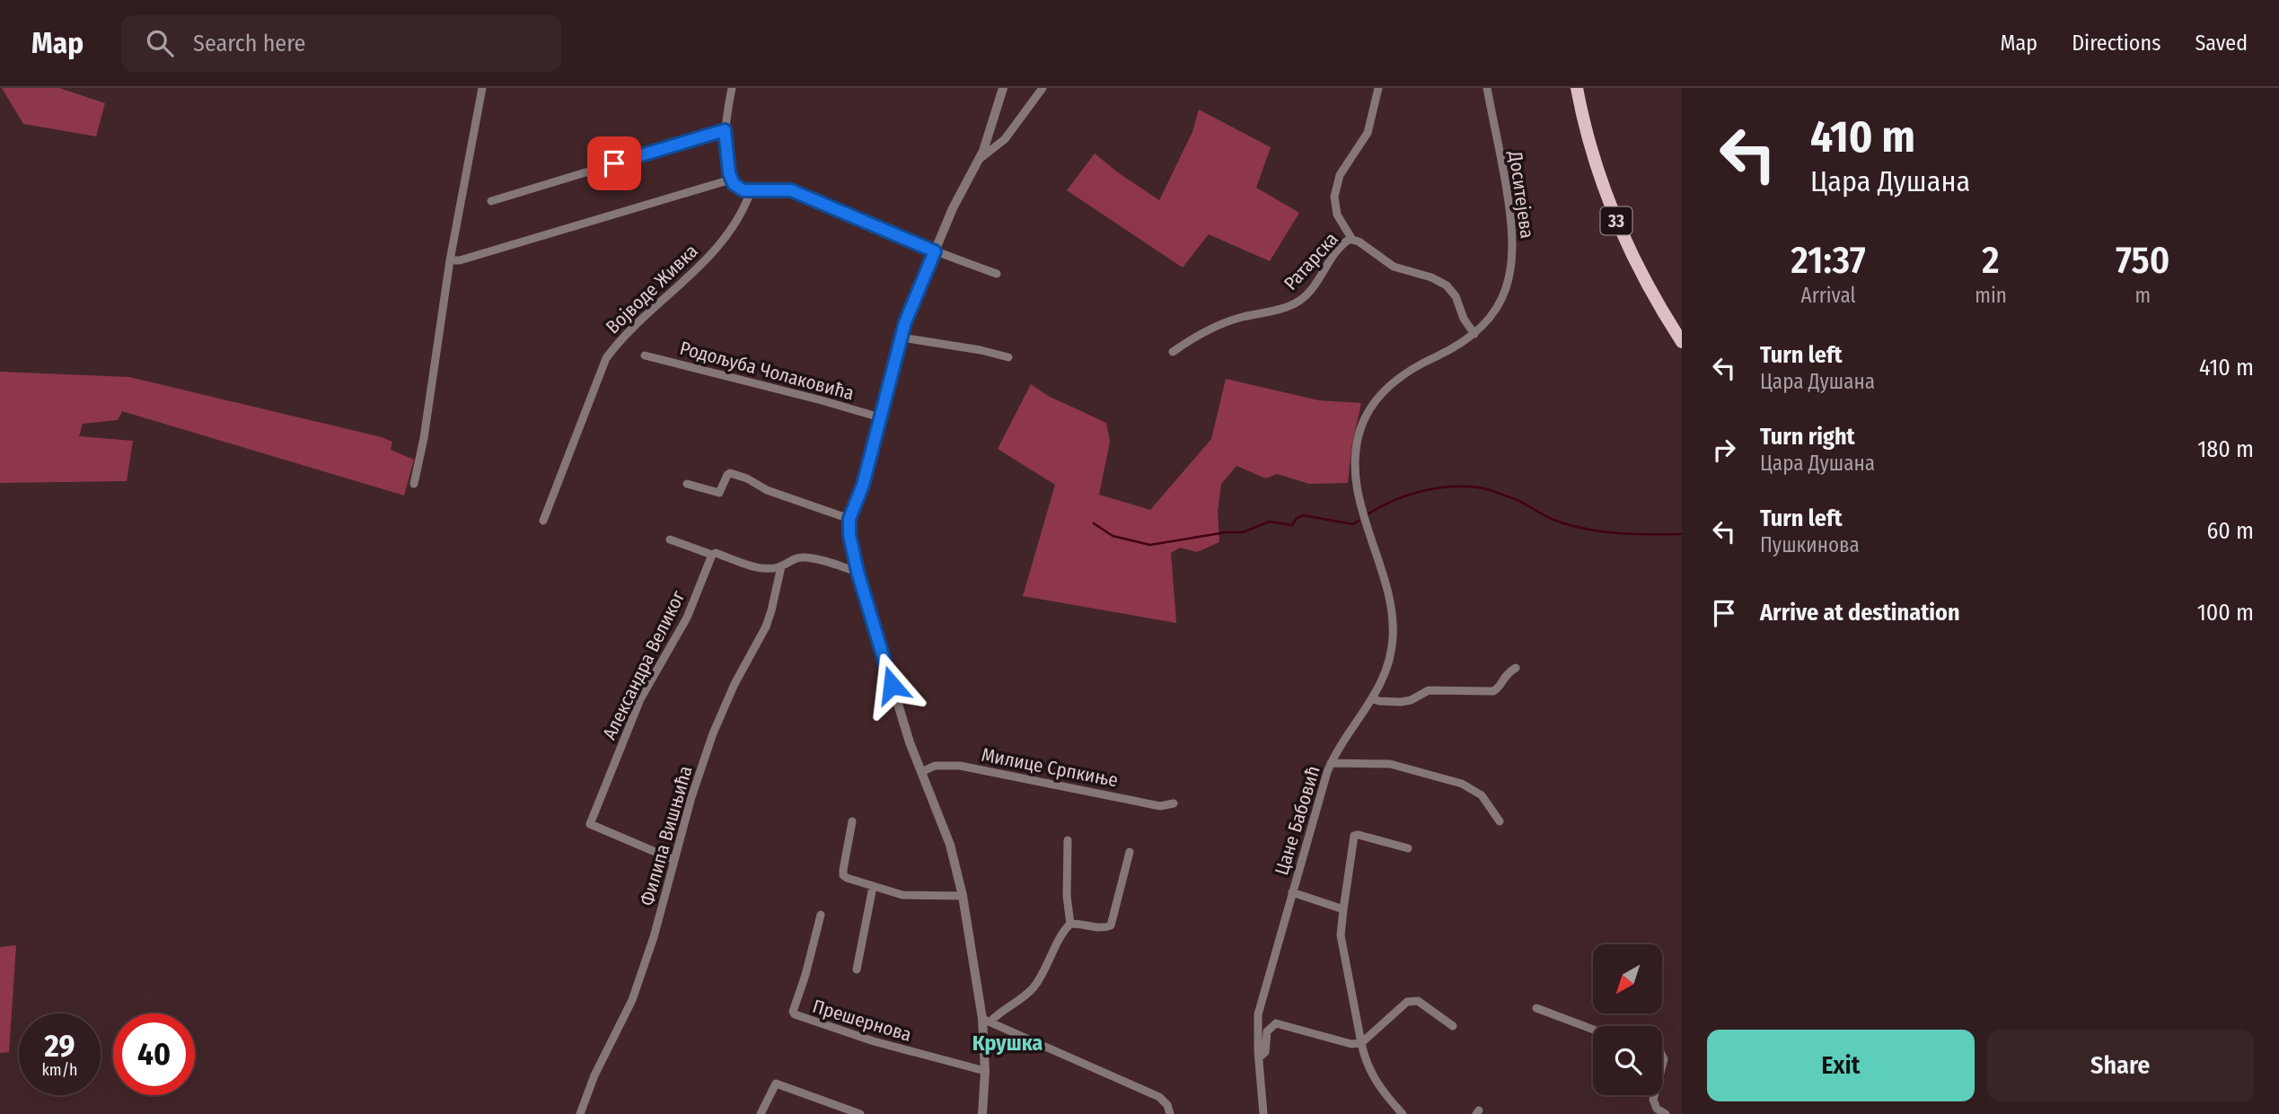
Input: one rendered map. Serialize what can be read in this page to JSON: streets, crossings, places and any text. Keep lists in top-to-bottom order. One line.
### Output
{"streets":{"main road":["33"],"street":["Доситејева","Ратарска","Војводе Живка","Родољуба Чолаковића","Александра Великог","Милице Српкиње","Цане Бабовић","Филипа Вишњића","Прешернова"]},"crossings":[["Доситејева","Цане Бабовић"],["Александра Великог","Филипа Вишњића"]],"districts":["Крушка"],"north":"bottom left","page":{"header":"Map","search":"Search here","nav":["Map","Directions","Saved"],"turn":["410 m","Цара Душана"],"eta":["21:37","Arrival","2","min","750","m"],"list":[{"name":"Turn left","note":"Цара Душана","value":"410 m"},{"name":"Turn right","note":"Цара Душана","value":"180 m"},{"name":"Turn left","note":"Пушкинова","value":"60 m"},{"name":"Arrive at destination","value":"100 m"}],"speed":"29 km/h","limit":"40","buttons":["Exit","Share"]}}
